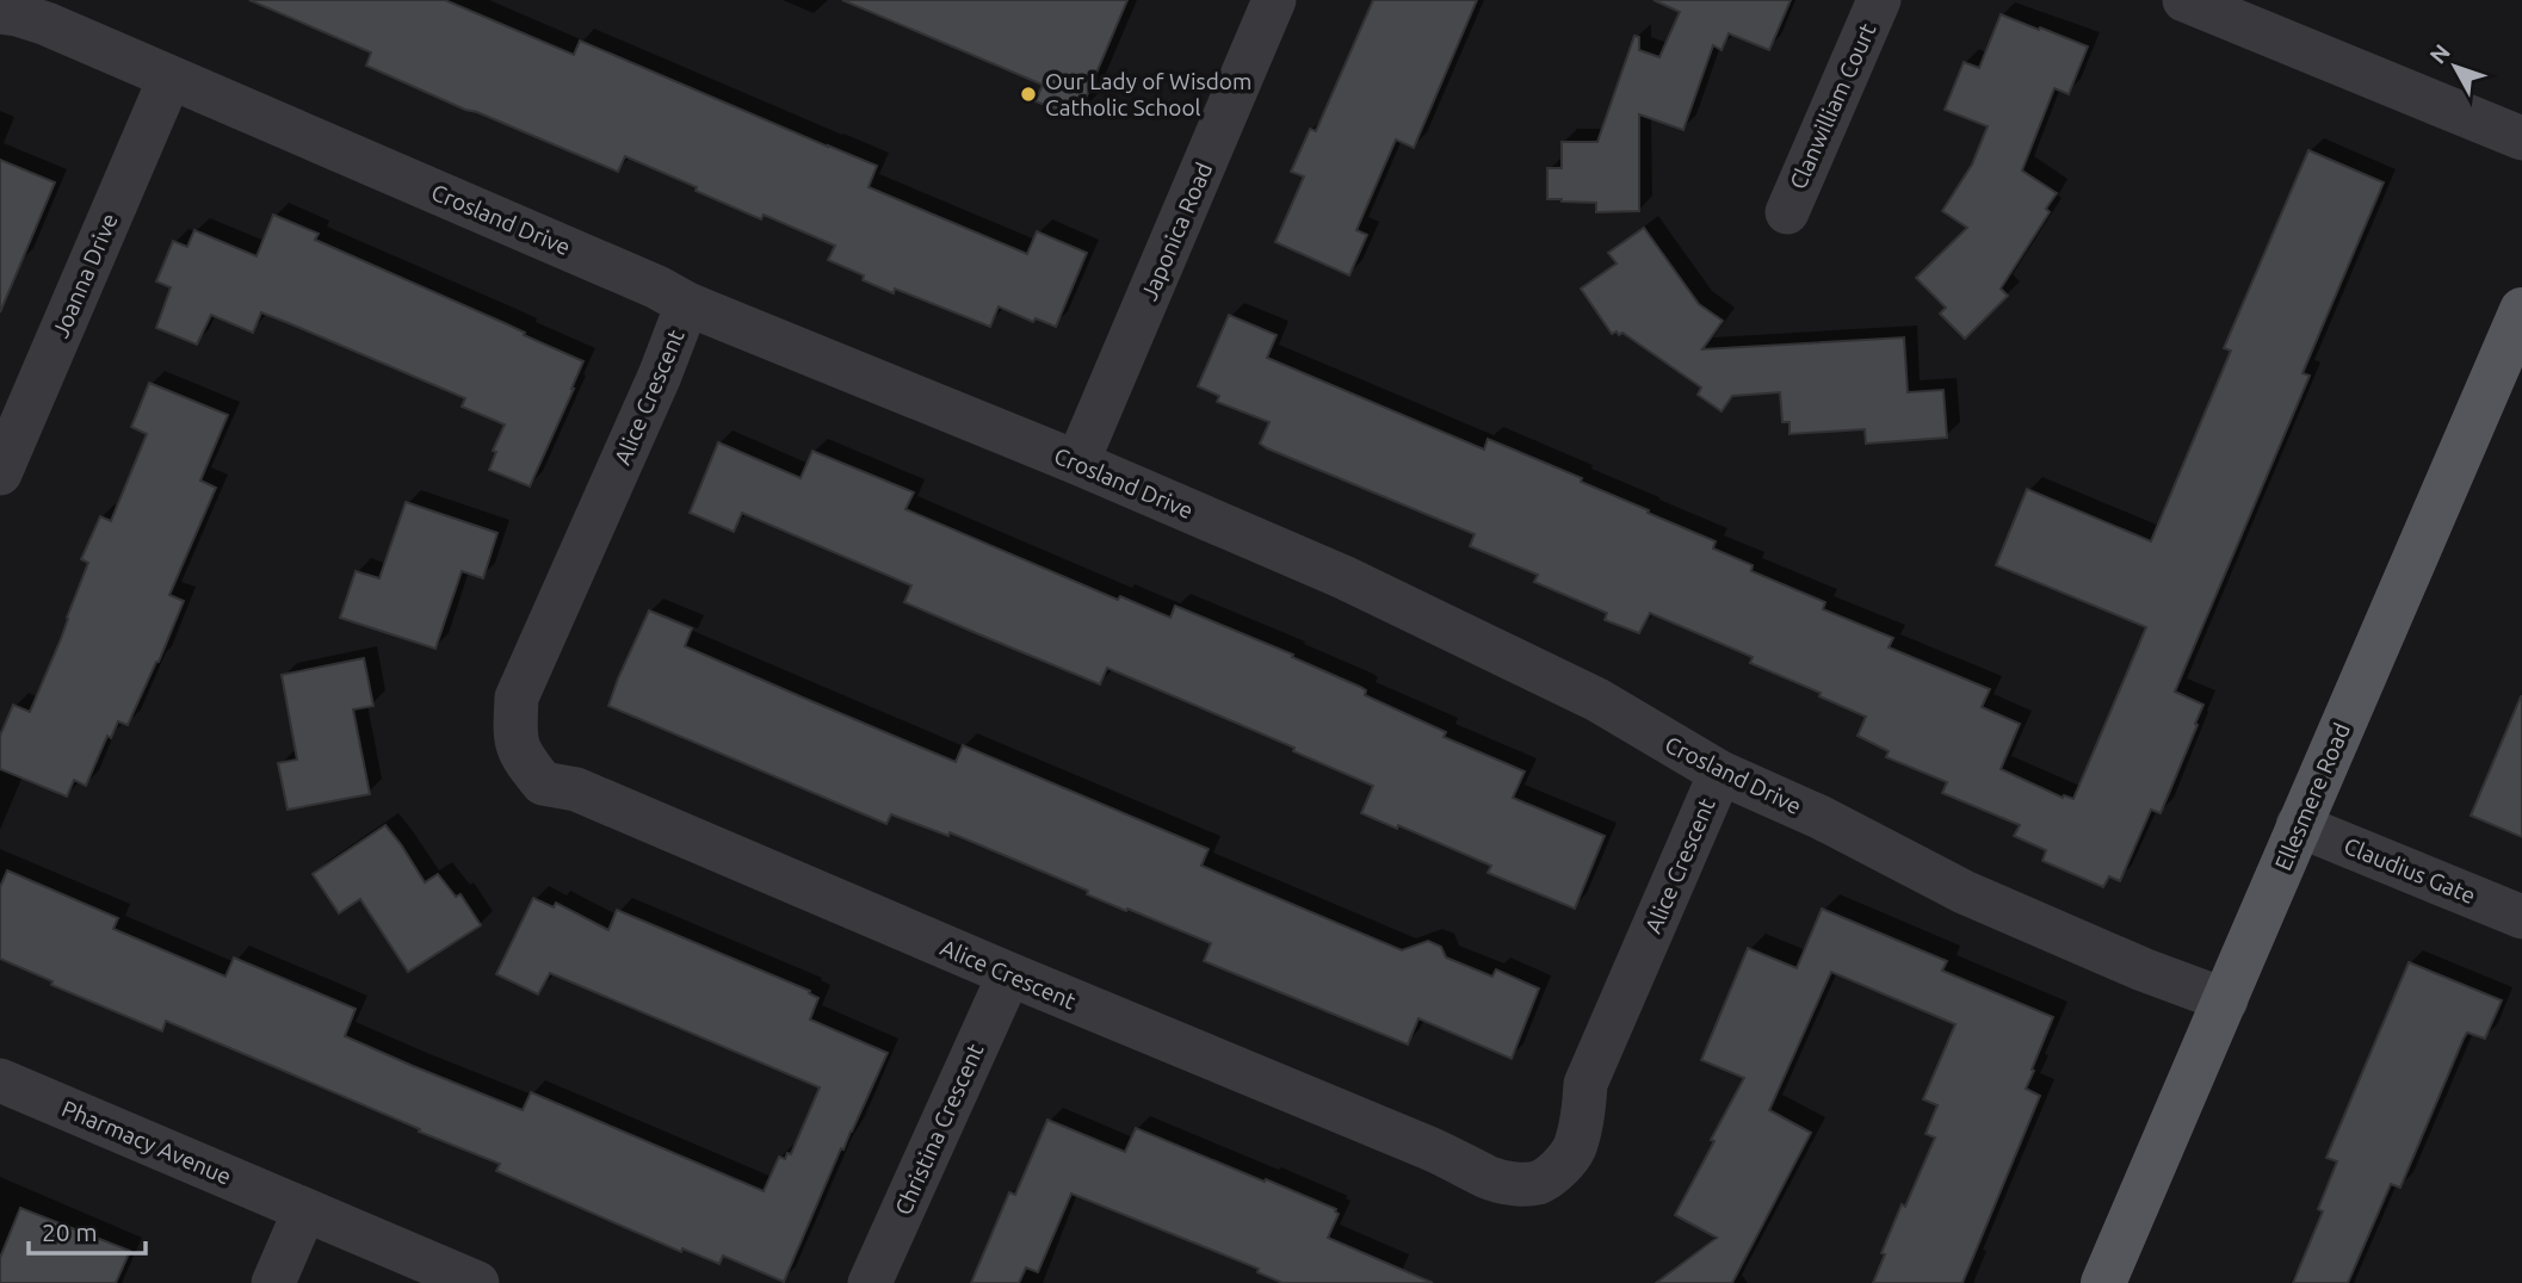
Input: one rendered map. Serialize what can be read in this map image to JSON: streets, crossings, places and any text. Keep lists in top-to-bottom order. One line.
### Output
{"streets":{"main road":["Ellesmere Road"],"street":["Clanwilliam Court","Crosland Drive","Japonica Road","Joanna Drive","Alice Crescent","Claudius Gate","Christina Crescent","Pharmacy Avenue"]},"crossings":[["Crosland Drive","Japonica Road"],["Crosland Drive","Joanna Drive"],["Crosland Drive","Alice Crescent"],["Crosland Drive","Ellesmere Road"],["Alice Crescent","Christina Crescent"],["Ellesmere Road","Claudius Gate"]],"places":["Our Lady of Wisdom Catholic School"],"scale_bar":"20 m","north":"top left"}
